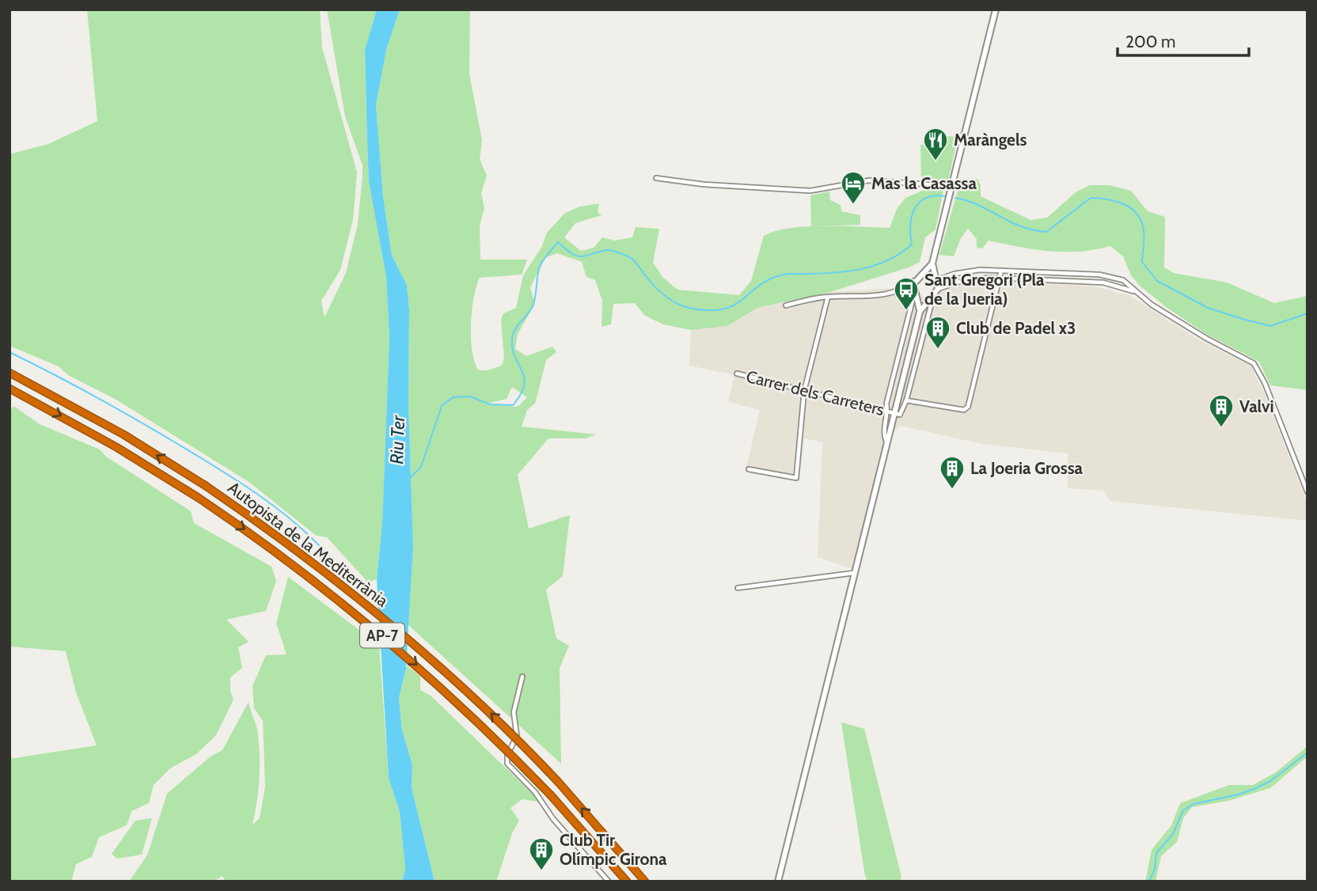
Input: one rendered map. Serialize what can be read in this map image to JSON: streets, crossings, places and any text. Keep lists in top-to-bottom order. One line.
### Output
{"streets":{"highway":["Autopista de la Mediterrània","AP-7"],"street":["Carrer dels Carreters"]},"water":["Riu Ter"],"places":{"restaurant":["Maràngels"],"hotel":["Mas la Casassa"],"bus stop":["Sant Gregori (Pla de la Jueria)"],"building":["Club de Padel x3","Valvi","La Joeria Grossa","Club Tir Olímpic Girona"]},"scale_bar":"200 m"}
